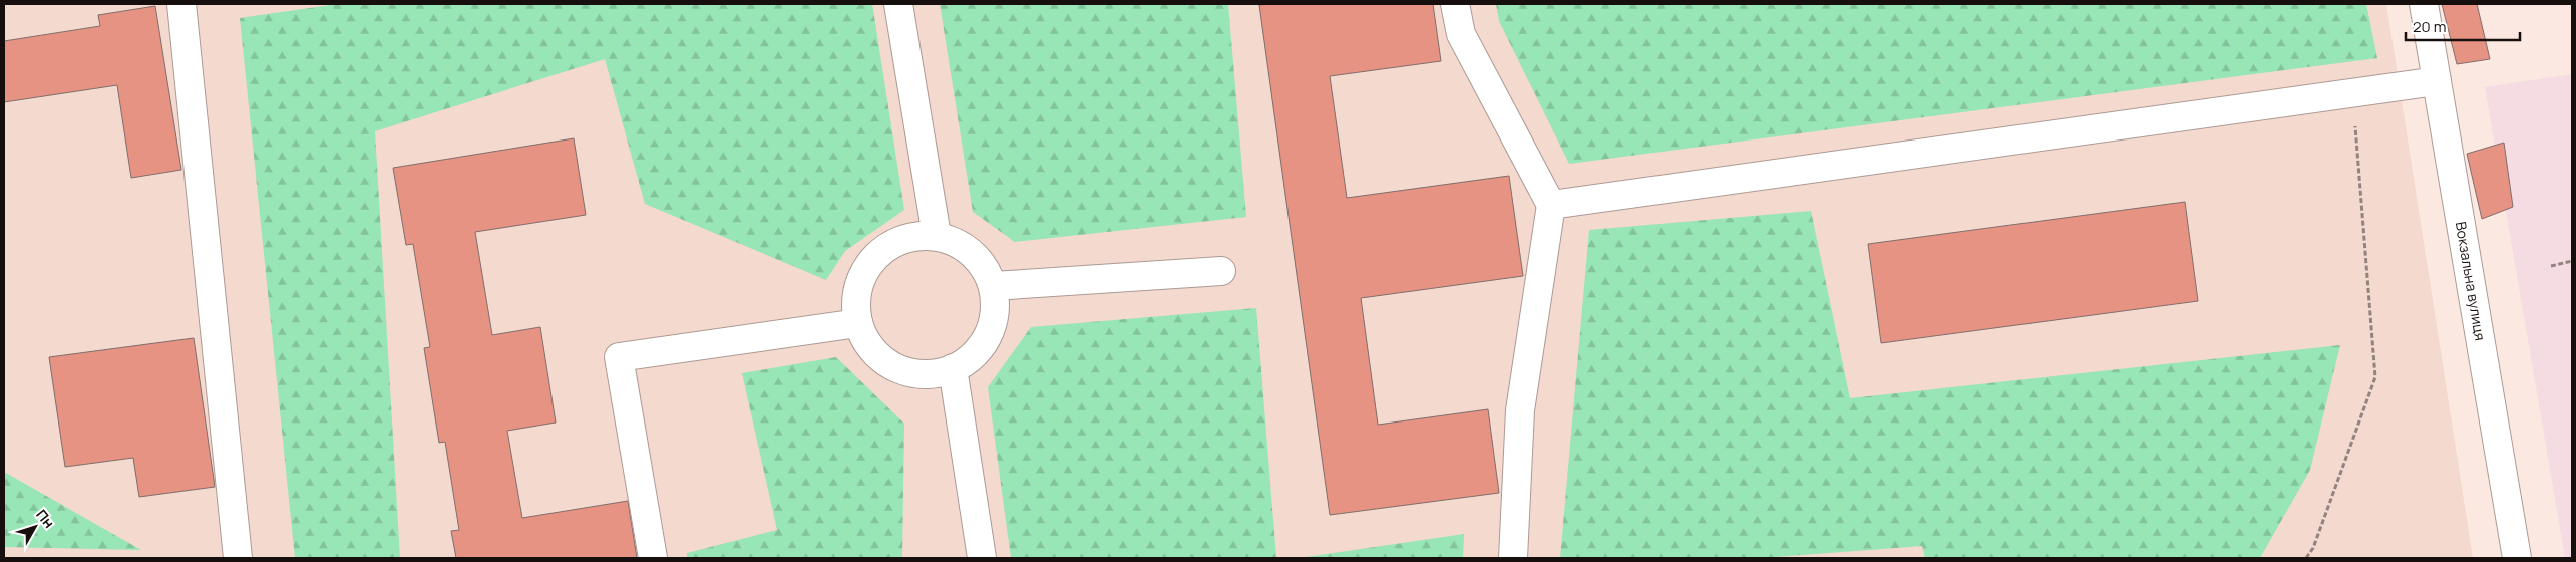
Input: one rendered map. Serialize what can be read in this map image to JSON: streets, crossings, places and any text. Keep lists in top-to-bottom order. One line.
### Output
{"streets":{"street":["Вокзальна вулиця"]},"scale_bar":"20 m","north":"top right"}
